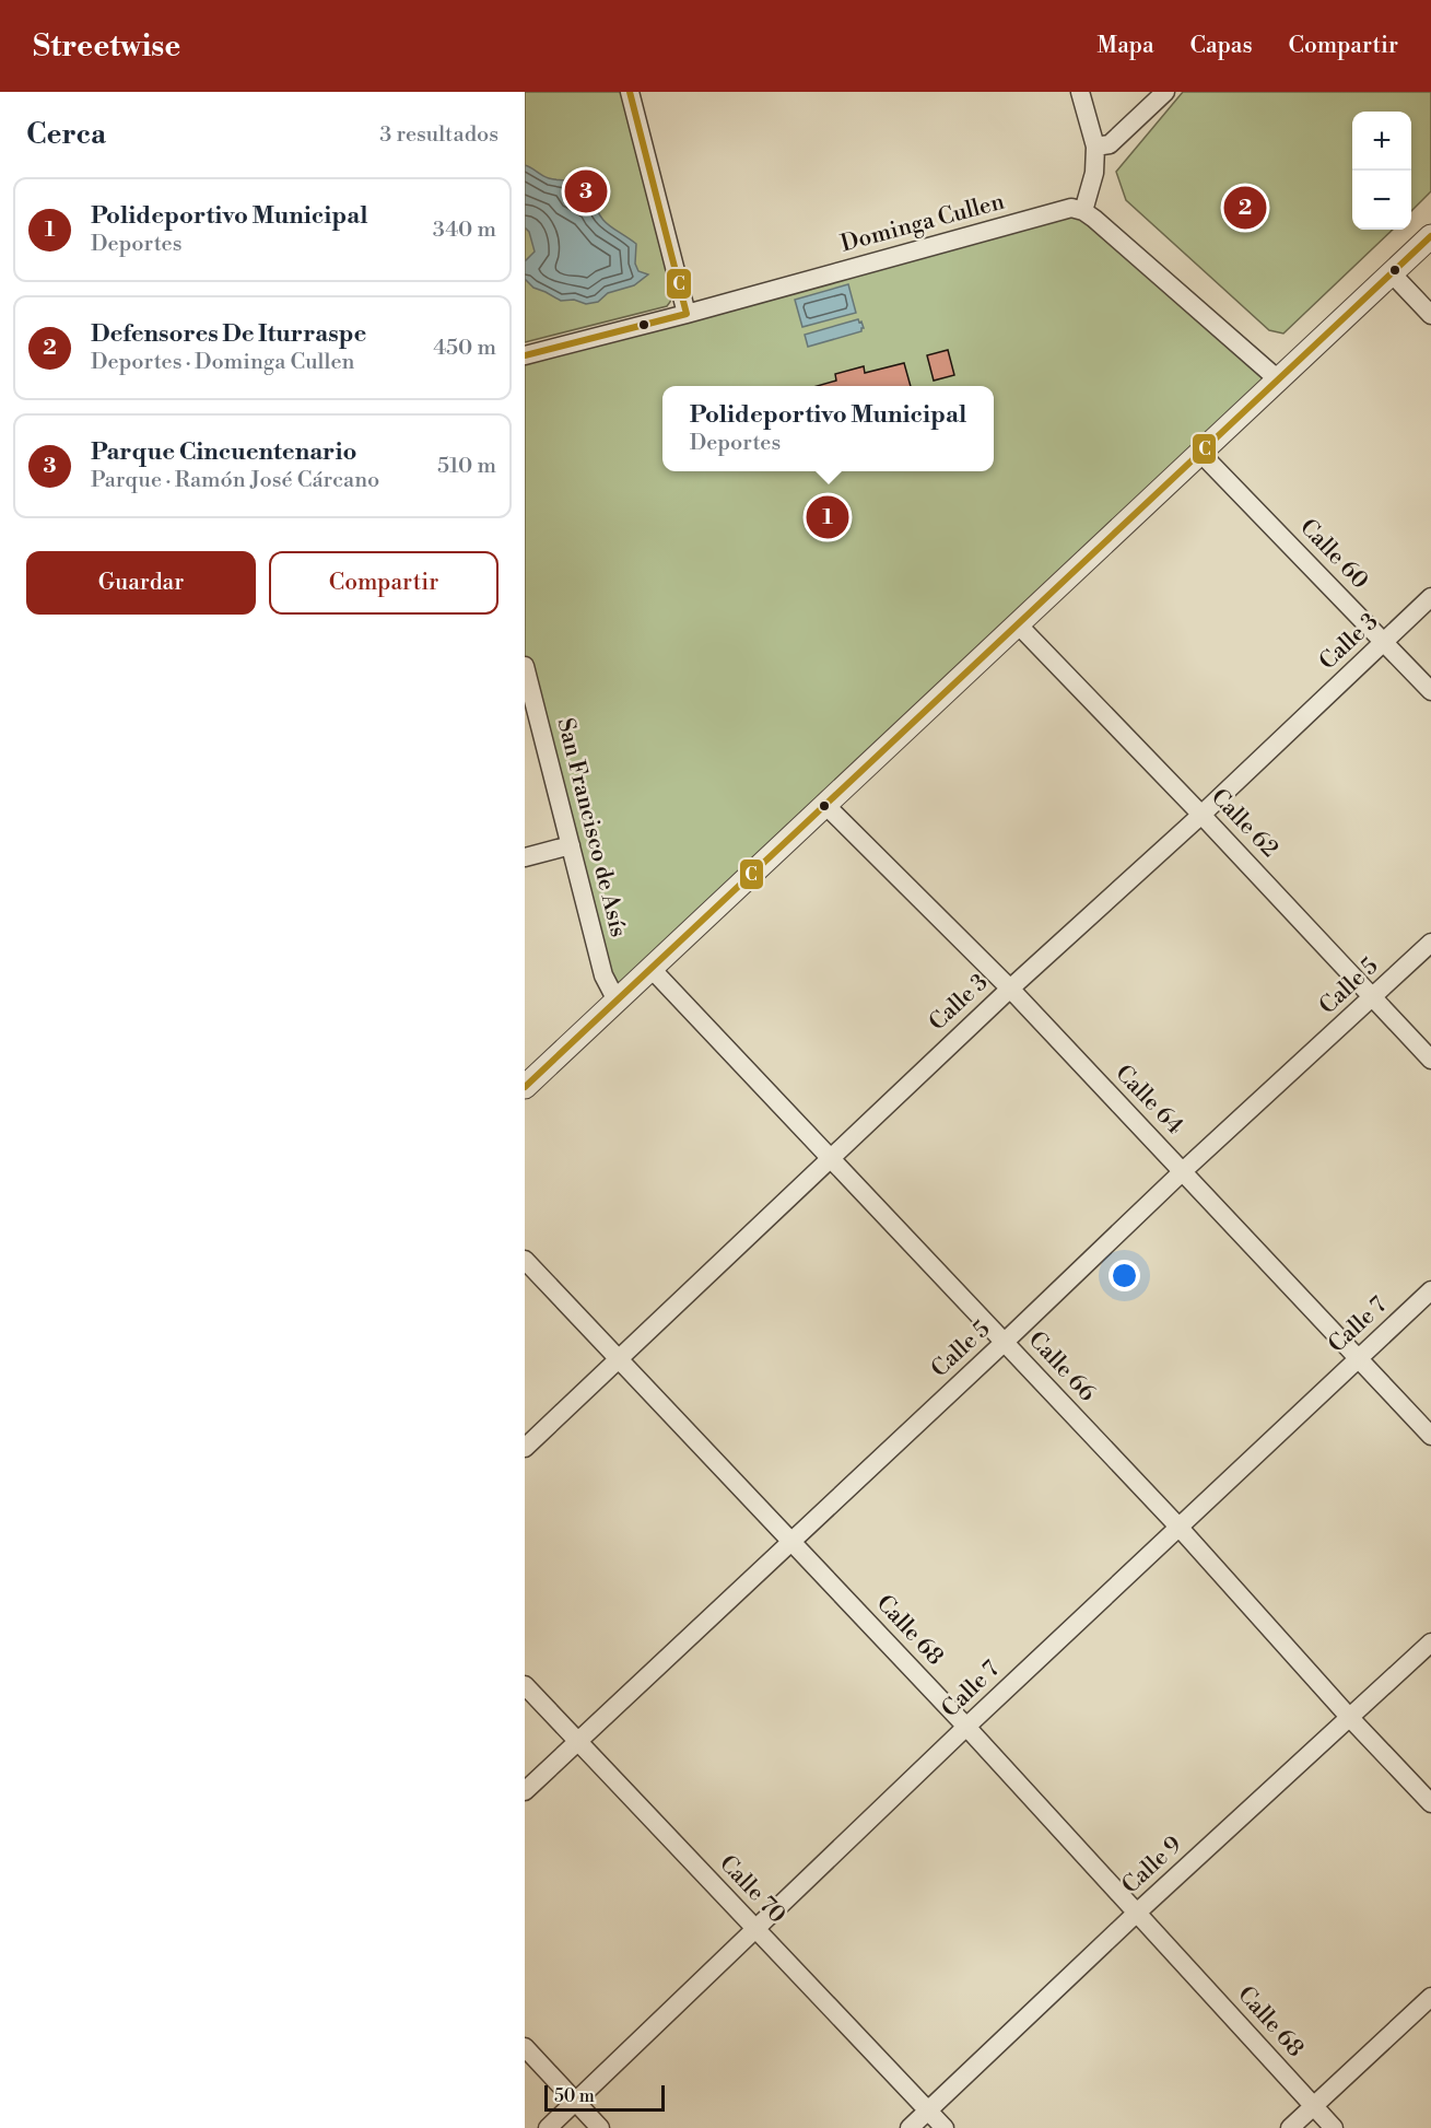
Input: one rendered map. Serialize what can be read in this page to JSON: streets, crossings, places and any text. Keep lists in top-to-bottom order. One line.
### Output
{"streets":{"street":["Dominga Cullen","Calle 60","Calle 3","Calle 62","San Francisco de Asís","Calle 5","Calle 64","Calle 7","Calle 66","Calle 68","Calle 9","Calle 70"]},"crossings":[["Calle 60","Calle 3"],["Calle 3","Calle 62"],["Calle 3","Calle 64"],["Calle 3","Calle 66"],["Calle 3","Calle 68"],["Calle 62","Calle 5"],["Calle 5","Calle 64"],["Calle 5","Calle 66"],["Calle 5","Calle 68"],["Calle 5","Calle 70"],["Calle 64","Calle 7"],["Calle 7","Calle 66"],["Calle 7","Calle 68"],["Calle 7","Calle 70"],["Calle 66","Calle 9"],["Calle 68","Calle 9"],["Calle 9","Calle 70"]],"lines":["transit line C"],"scale_bar":"50 m","page":{"header":"Streetwise","nav":["Mapa","Capas","Compartir"],"heading":["Cerca","3 resultados"],"map_buttons":["+","−"],"pins":["3","2","1"],"list":[{"mark":"1","name":"Polideportivo Municipal","note":"Deportes","value":"340 m"},{"mark":"2","name":"Defensores De Iturraspe","note":"Deportes · Dominga Cullen","value":"450 m"},{"mark":"3","name":"Parque Cincuentenario","note":"Parque · Ramón José Cárcano","value":"510 m"}],"popup":["Polideportivo Municipal","Deportes"],"buttons":["Guardar","Compartir"],"scale":"50 m"}}
